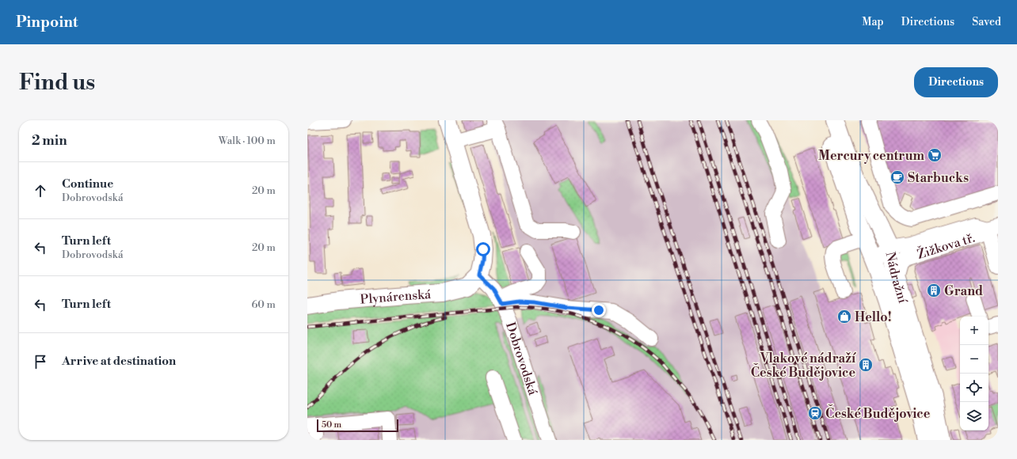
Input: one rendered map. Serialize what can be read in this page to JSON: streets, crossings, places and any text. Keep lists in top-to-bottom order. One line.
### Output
{"streets":{"main road":["Nádražní","Plynárenská"],"street":["Žižkova tř.","Dobrovodská"]},"crossings":[["Žižkova tř.","Nádražní"],["Plynárenská","Dobrovodská"]],"places":{"supermarket":["Mercury centrum"],"cafe":["Starbucks"],"building":["Grand","Vlakové nádraží České Budějovice"],"shop":["Hello!"],"station":["České Budějovice"]},"scale_bar":"50 m","page":{"header":"Pinpoint","nav":["Map","Directions","Saved"],"buttons":"Directions","title":"Find us","heading":["2 min","Walk · 100 m"],"list":[["Continue","Dobrovodská","20 m"],["Turn left","Dobrovodská","20 m"],["Turn left","60 m"],"Arrive at destination"],"map_buttons":["+","−"],"scale":"50 m"}}
